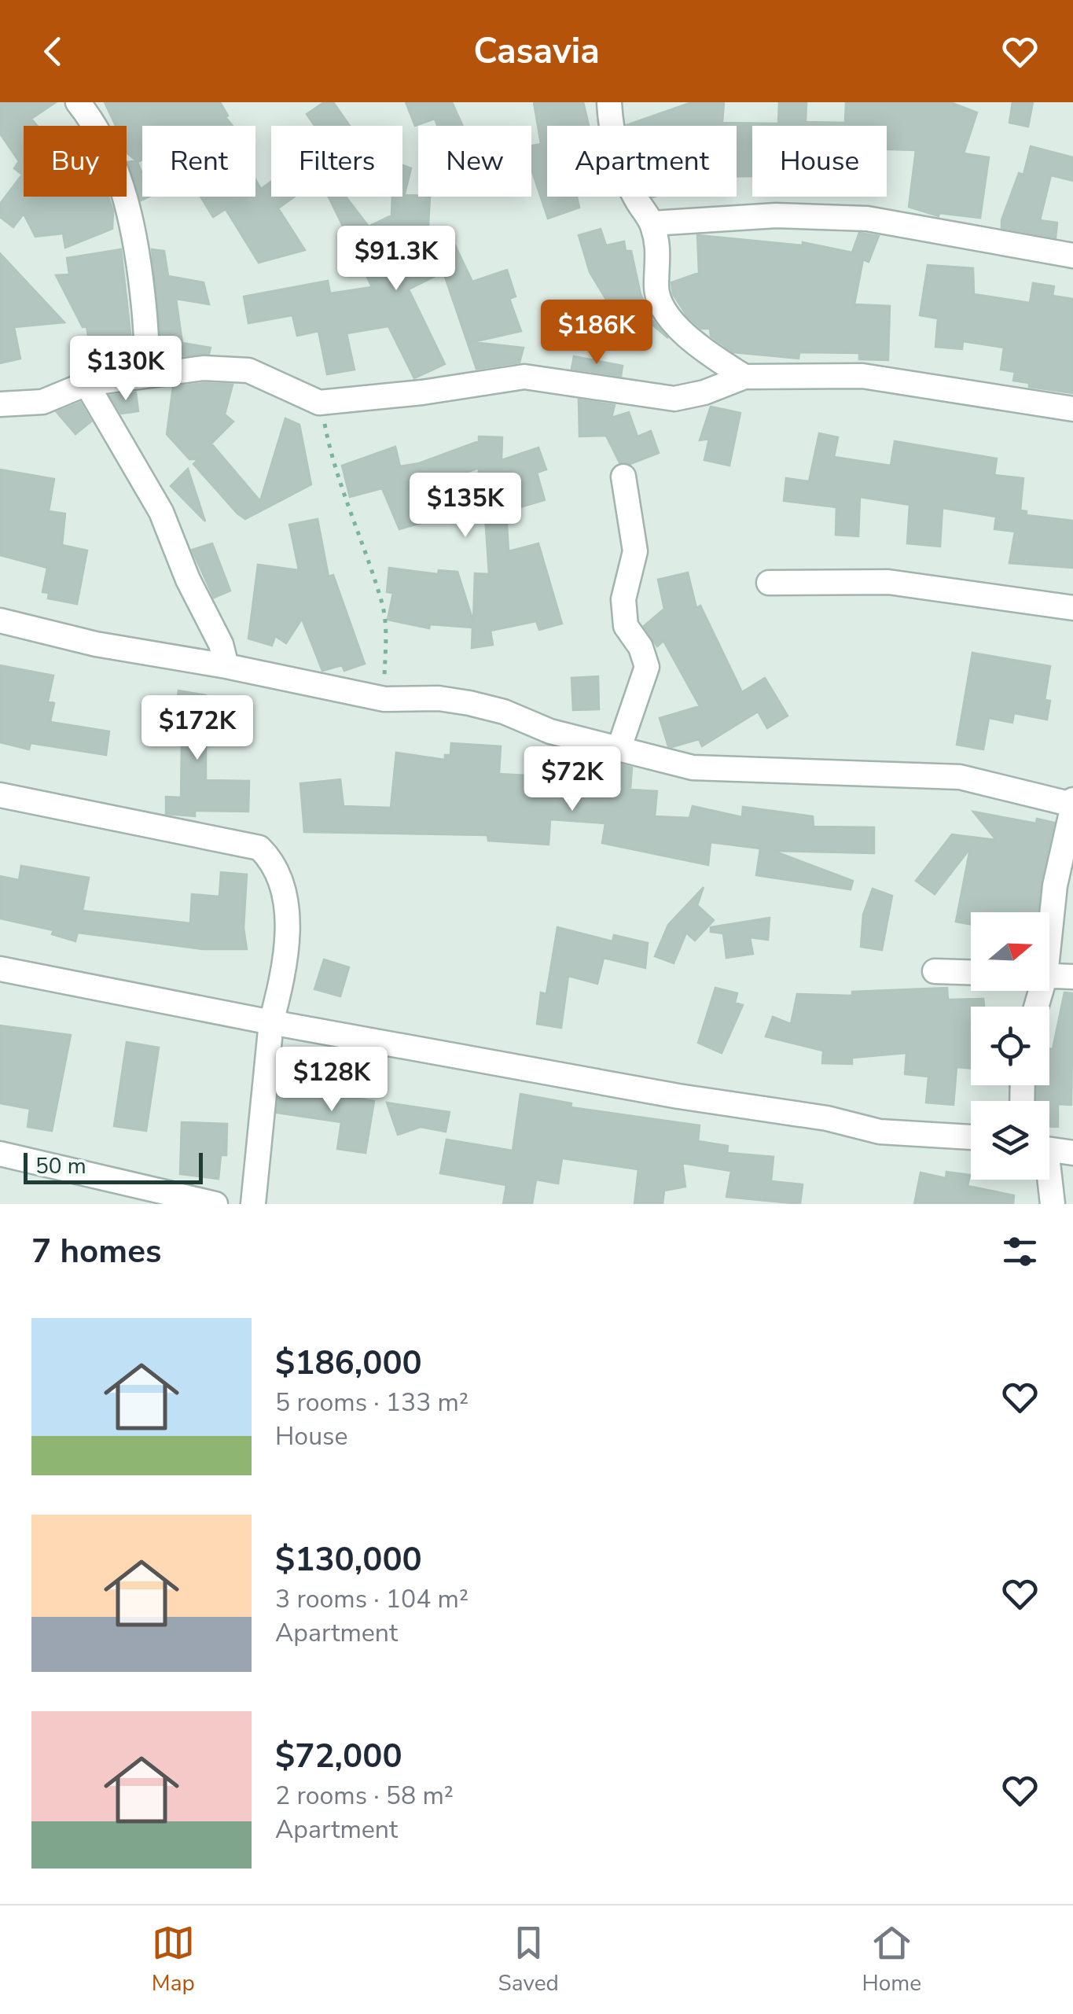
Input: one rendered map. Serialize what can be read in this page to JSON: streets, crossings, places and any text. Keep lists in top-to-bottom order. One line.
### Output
{"scale_bar":"50 m","north":"right","page":{"header":"Casavia","chip":["Buy","Rent","Filters","New","Apartment","House"],"price":["$91.3K","$186K","$130K","$135K","$172K","$72K","$128K"],"scale":"50 m","heading":"7 homes","list":[{"name":"$186,000","note":"5 rooms · 133 m² · House"},{"name":"$130,000","note":"3 rooms · 104 m² · Apartment"},{"name":"$72,000","note":"2 rooms · 58 m² · Apartment"}],"tabs":["Map","Saved","Home"]}}
